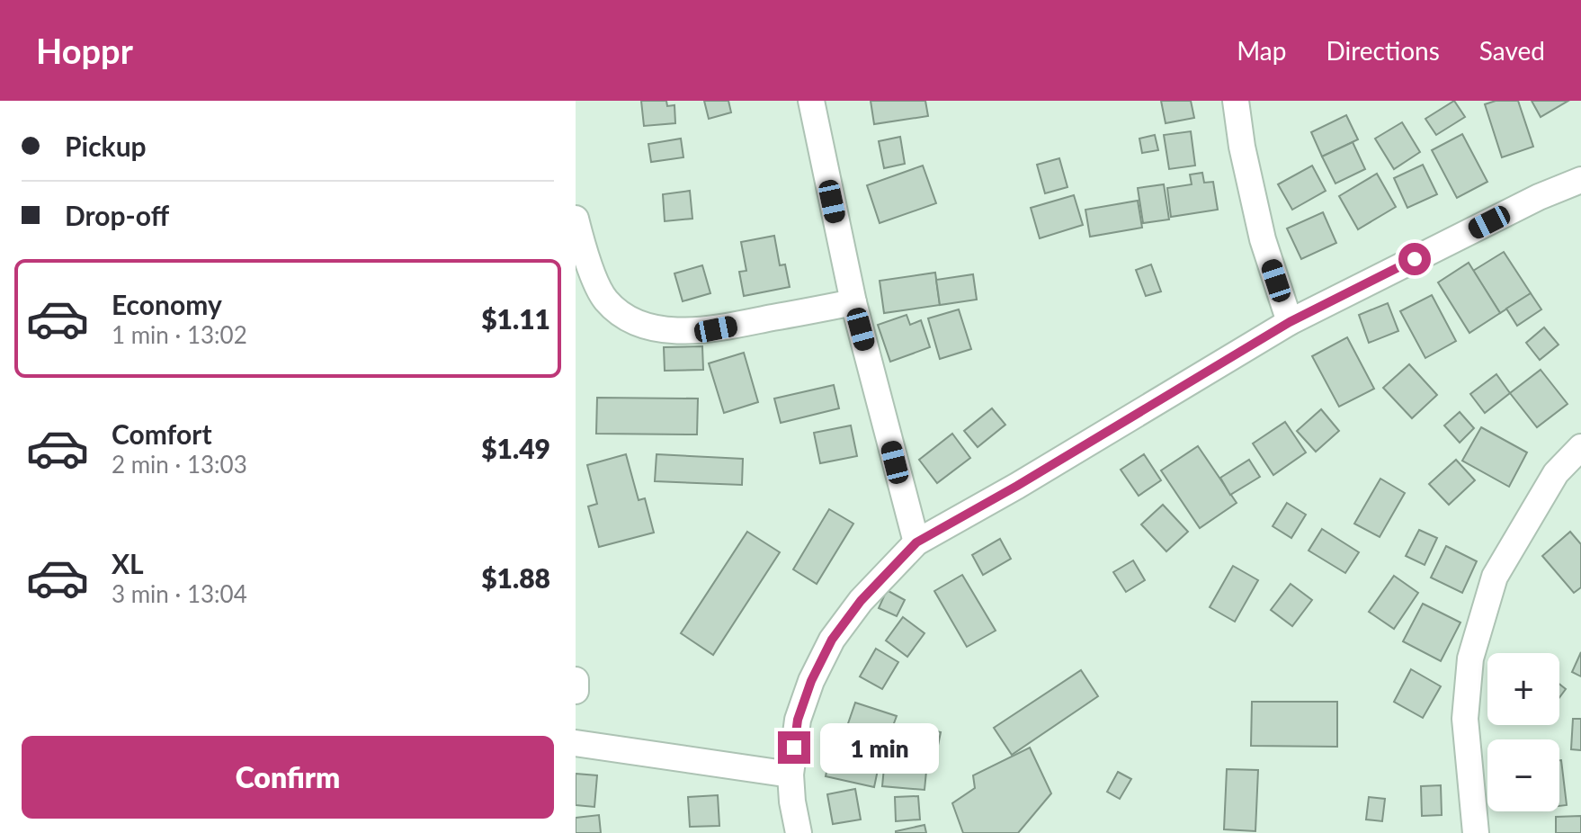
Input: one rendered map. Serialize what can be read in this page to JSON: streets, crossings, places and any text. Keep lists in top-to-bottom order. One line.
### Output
{"page":{"header":"Hoppr","nav":["Map","Directions","Saved"],"banner":["Pickup","Drop-off"],"list":[{"name":"Economy","note":"1 min · 13:02","value":"$1.11"},{"name":"Comfort","note":"2 min · 13:03","value":"$1.49"},{"name":"XL","note":"3 min · 13:04","value":"$1.88"}],"map_buttons":["+","−"],"buttons":"Confirm","bubble":"1 min"}}
